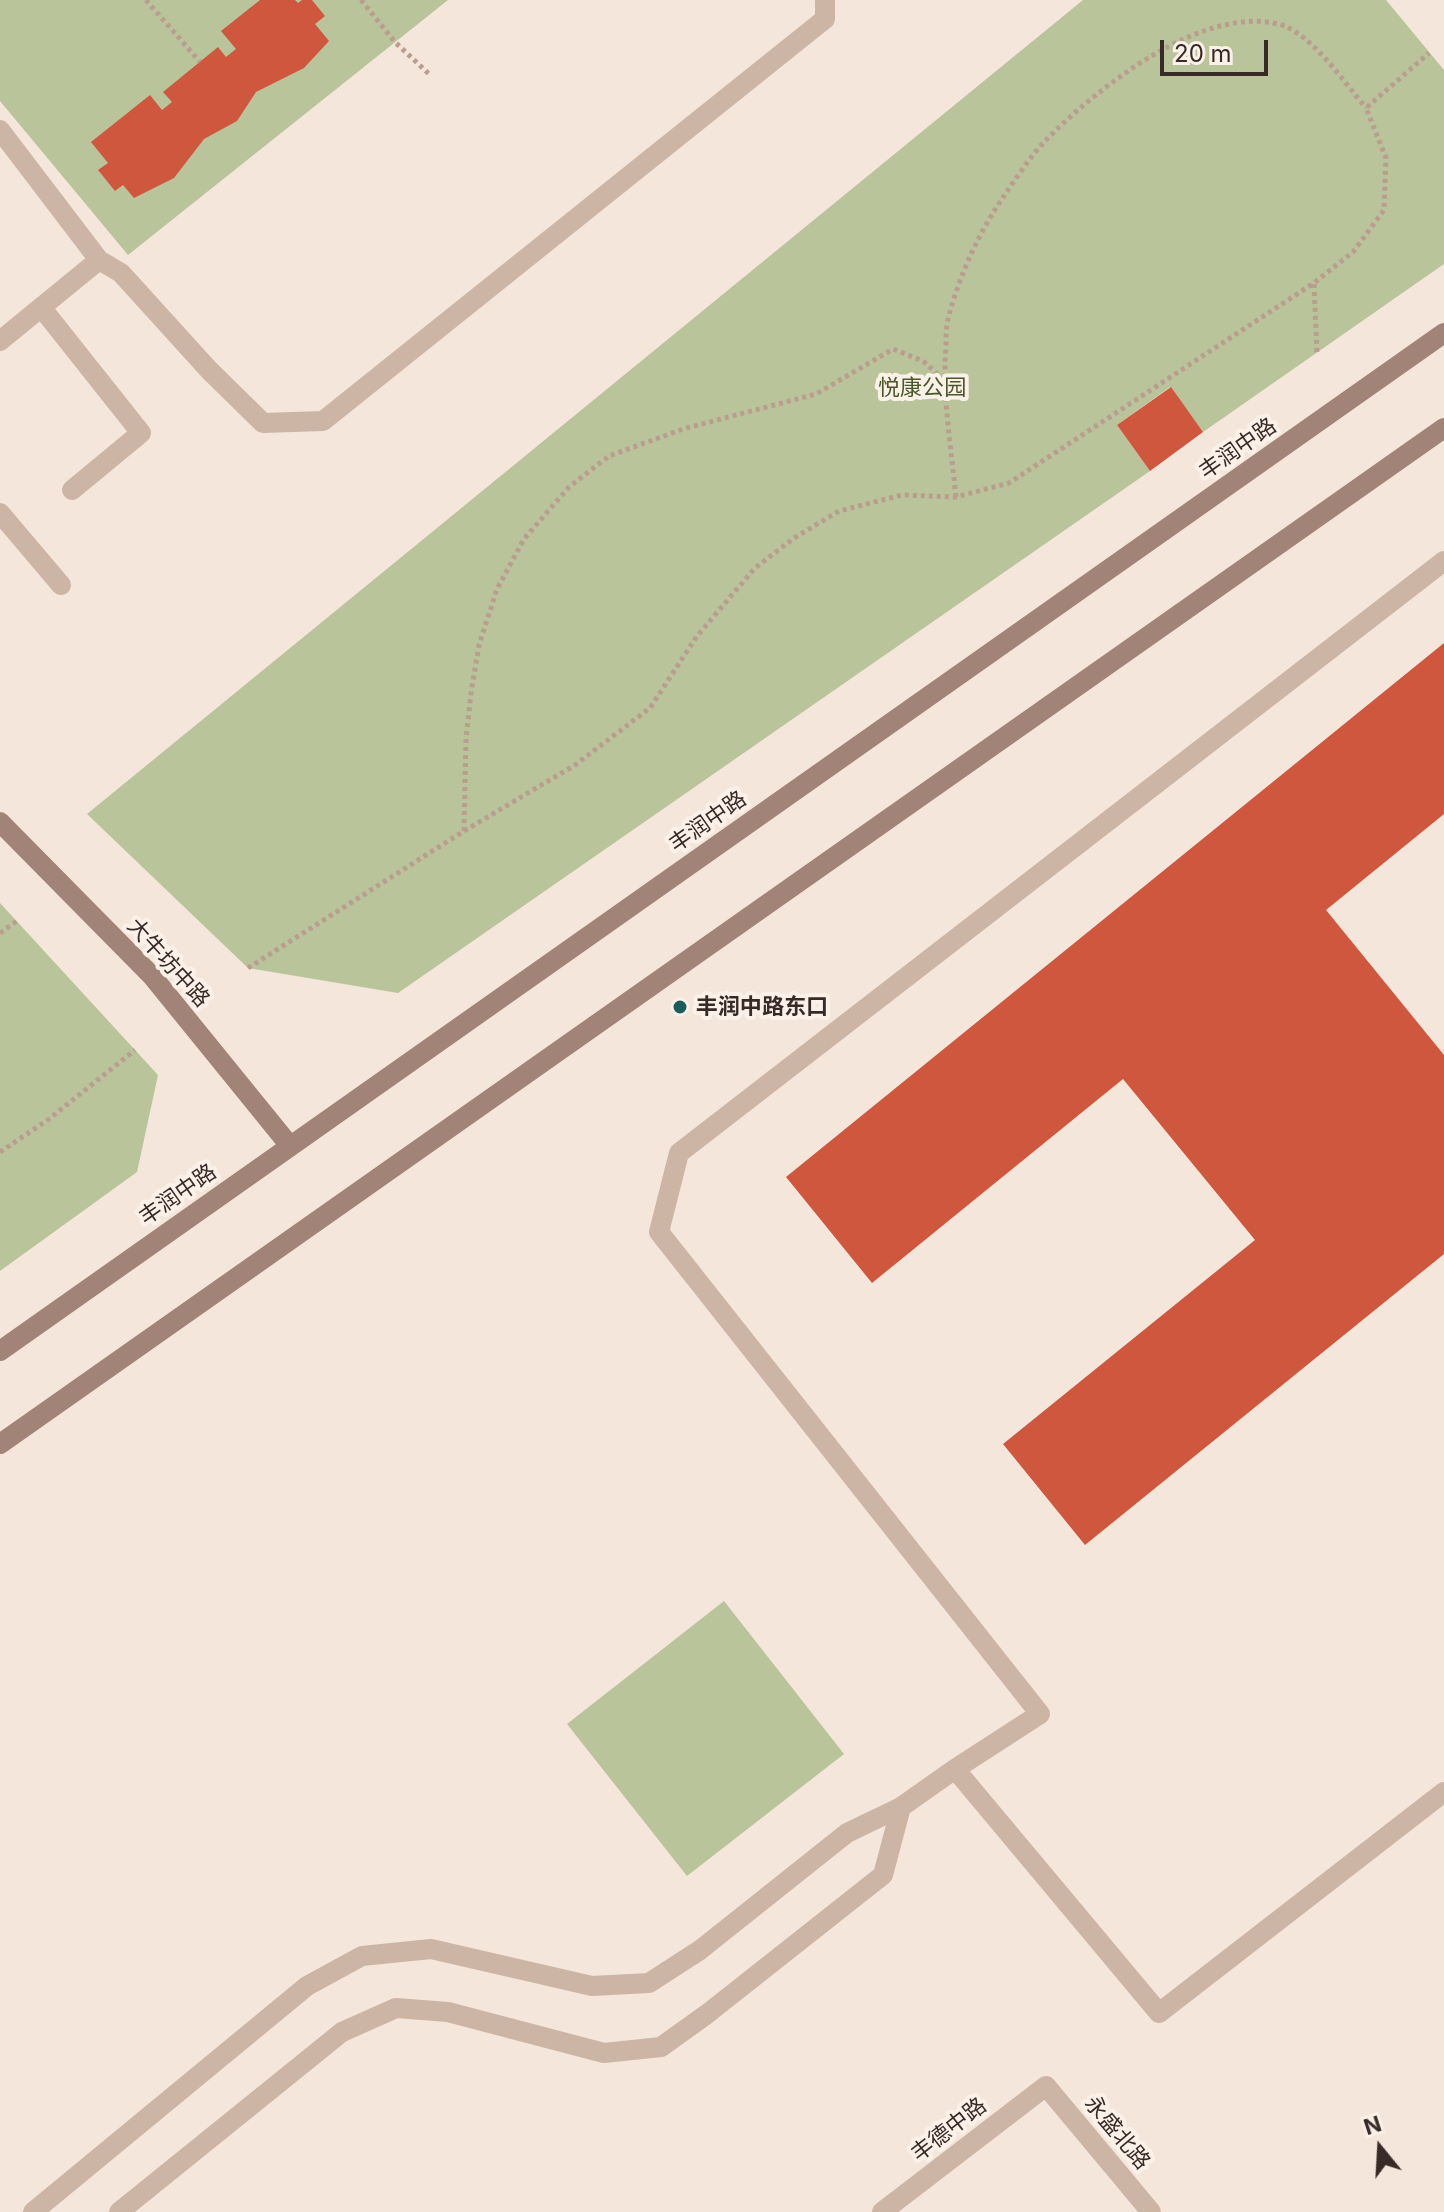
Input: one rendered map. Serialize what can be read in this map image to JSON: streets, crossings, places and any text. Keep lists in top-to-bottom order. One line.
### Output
{"streets":{"street":["丰润中路","大牛坊中路","丰德中路","永盛北路"]},"crossings":[["丰润中路","大牛坊中路"],["丰德中路","永盛北路"]],"parks":["悦康公园"],"places":["丰润中路东口"],"scale_bar":"20 m","north":"top"}
